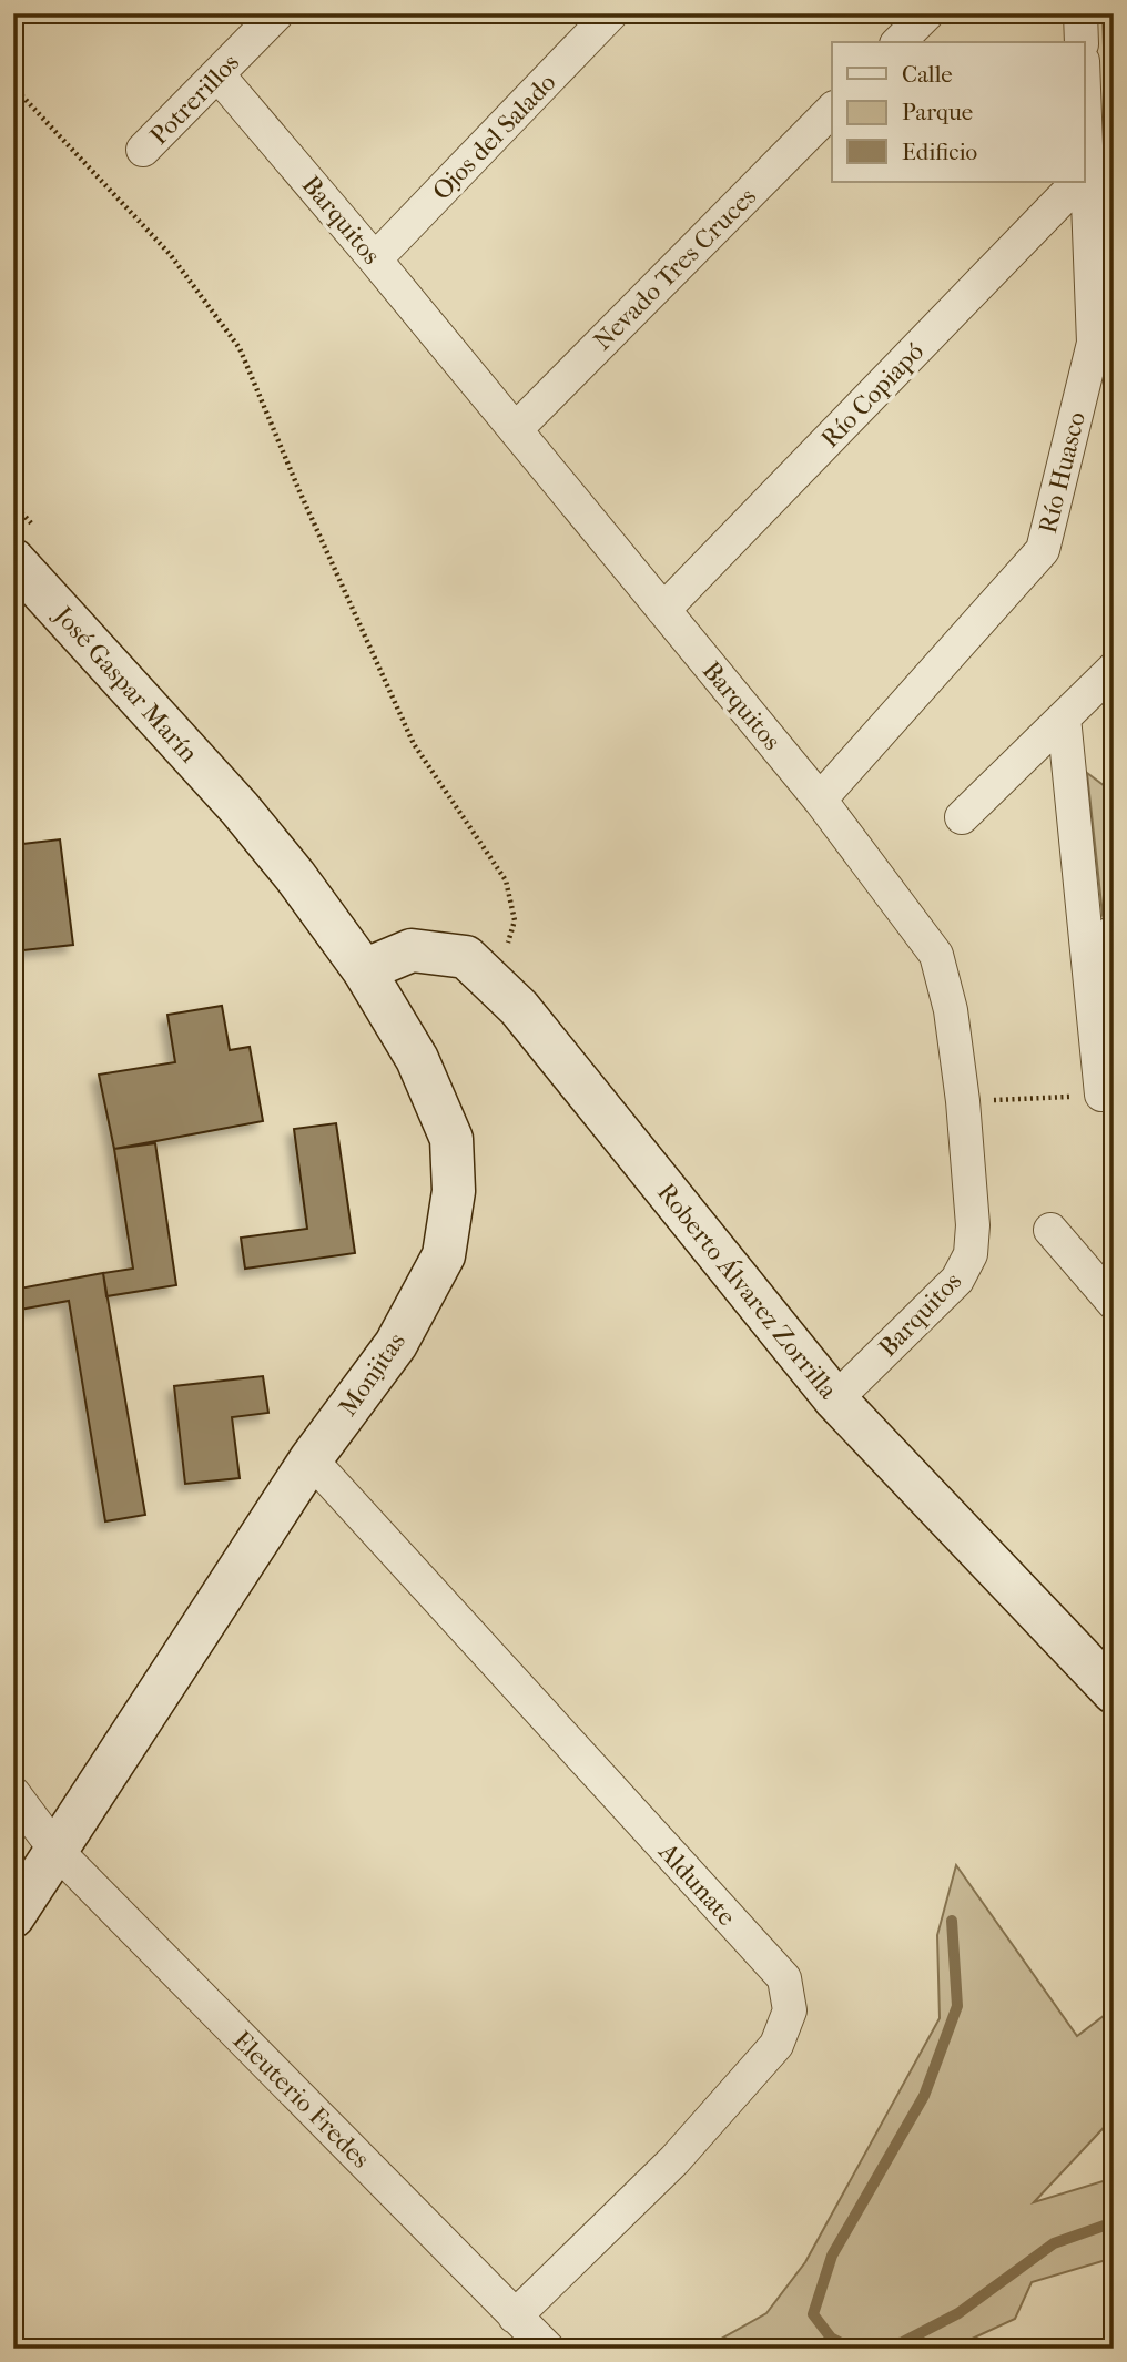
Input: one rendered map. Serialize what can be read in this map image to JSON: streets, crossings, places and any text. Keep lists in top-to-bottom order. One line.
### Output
{"streets":{"main road":["José Gaspar Marín","Roberto Álvarez Zorrilla","Monjitas"],"street":["Potrerillos","Ojos del Salado","Barquitos","Nevado Tres Cruces","Río Copiapó","Río Huasco","Aldunate","Eleuterio Fredes"]},"crossings":[["Potrerillos","Barquitos"],["Ojos del Salado","Barquitos"],["Barquitos","Nevado Tres Cruces"],["Barquitos","Río Copiapó"],["Barquitos","Río Huasco"],["Barquitos","Roberto Álvarez Zorrilla"],["José Gaspar Marín","Monjitas"],["Roberto Álvarez Zorrilla","Monjitas"],["Monjitas","Aldunate"],["Monjitas","Eleuterio Fredes"],["Aldunate","Eleuterio Fredes"]],"legend":["Calle","Parque","Edificio"]}
